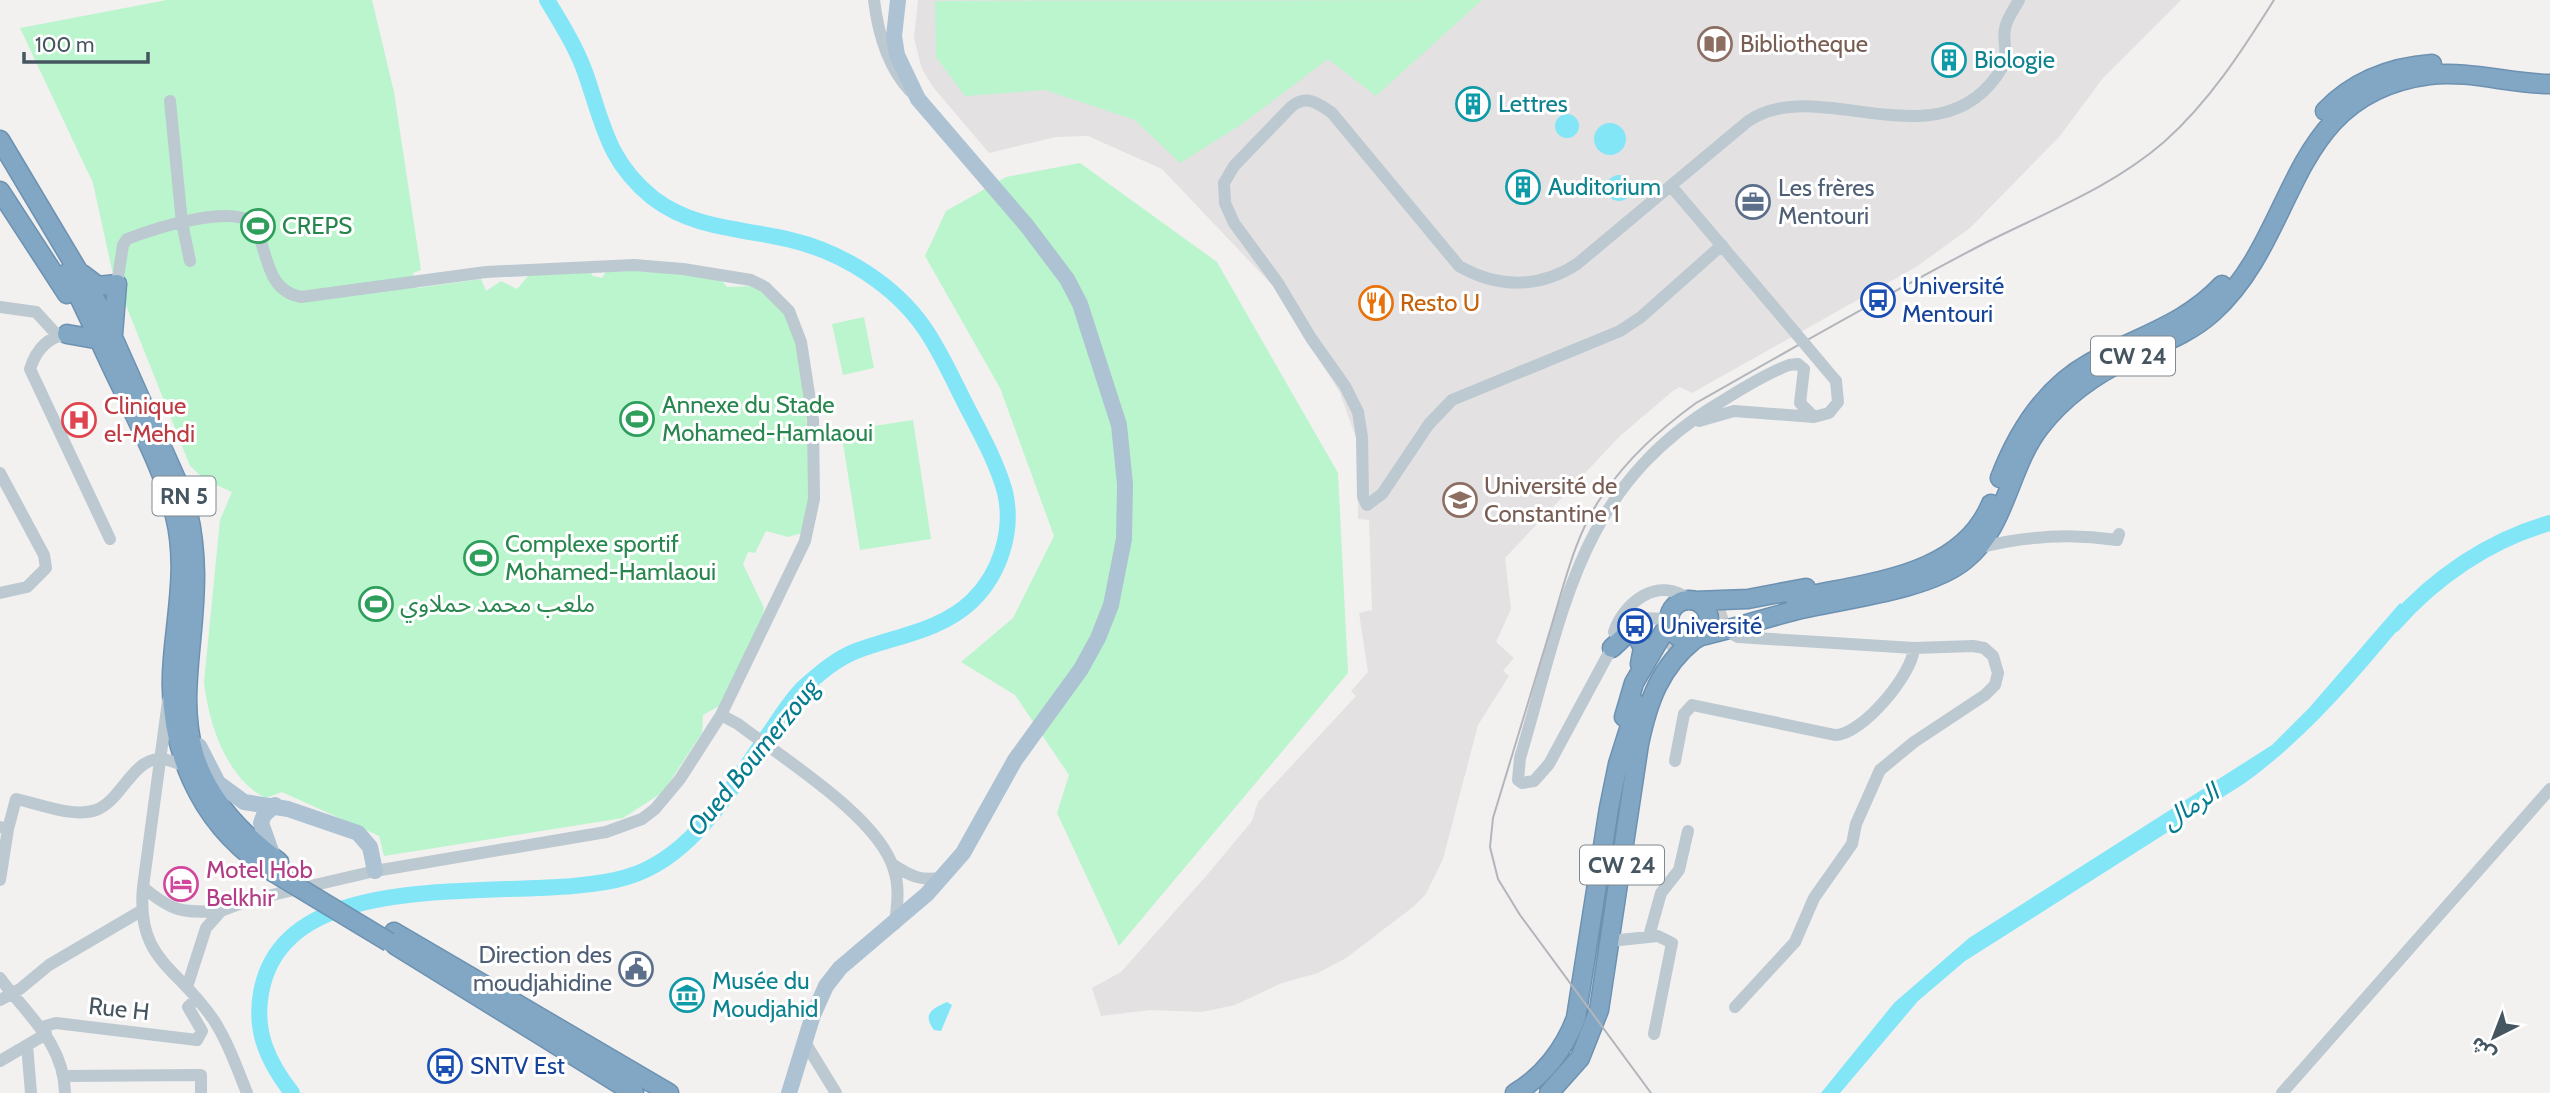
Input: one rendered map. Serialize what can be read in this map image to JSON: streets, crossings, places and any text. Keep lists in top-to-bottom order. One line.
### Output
{"streets":{"highway":["CW 24","RN 5"],"street":["Rue H"]},"water":["Oued Boumerzoug","الرمال"],"places":{"library":["Bibliotheque"],"building":["Biologie","Lettres","Auditorium"],"office":["Les frères Mentouri"],"sports":["CREPS","Annexe du Stade Mohamed-Hamlaoui","Complexe sportif Mohamed-Hamlaoui","ملعب محمد حملاوي"],"bus stop":["Université Mentouri","Université","SNTV Est"],"restaurant":["Resto U"],"hospital":["Clinique el-Mehdi"],"school or university":["Université de Constantine 1"],"hotel":["Motel Hob Belkhir"],"public building":["Direction des moudjahidine"],"museum":["Musée du Moudjahid"]},"scale_bar":"100 m","north":"bottom left"}
